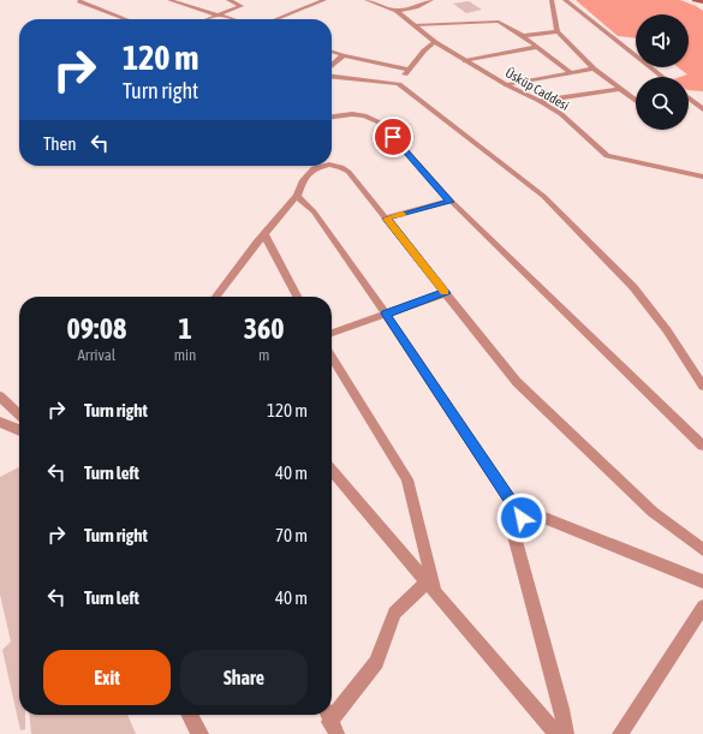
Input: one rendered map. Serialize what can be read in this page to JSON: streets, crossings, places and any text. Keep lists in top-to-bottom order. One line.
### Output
{"streets":{"street":["Üsküp Caddesi"]},"page":{"turn":["120 m","Turn right"],"then":"Then","eta":["09:08","Arrival","1","min","360","m"],"list":[{"name":"Turn right","value":"120 m"},{"name":"Turn left","value":"40 m"},{"name":"Turn right","value":"70 m"},{"name":"Turn left","value":"40 m"}],"buttons":["Exit","Share"]}}
